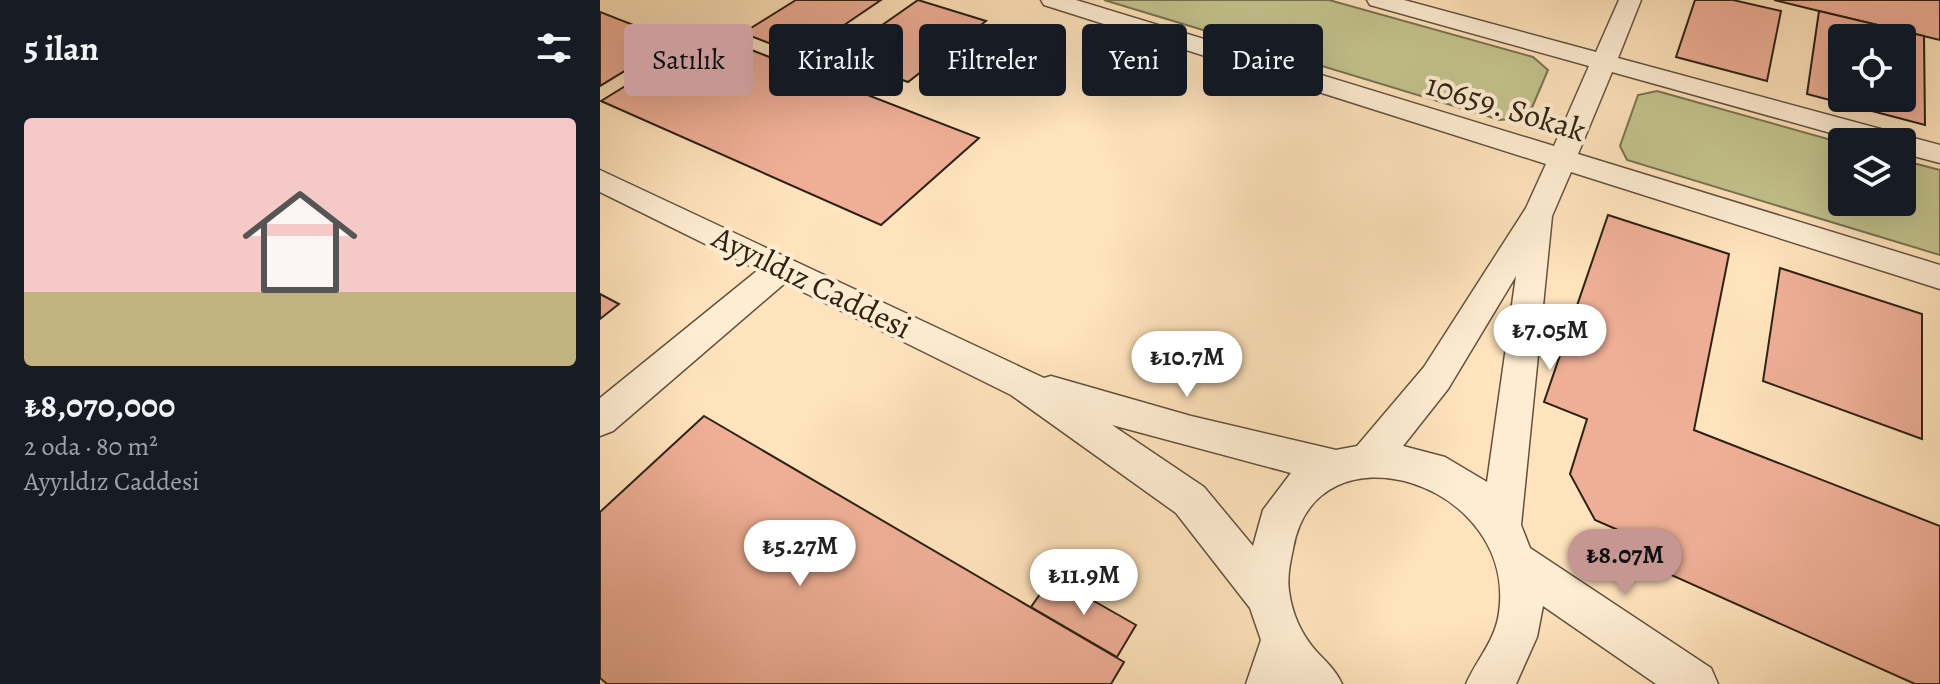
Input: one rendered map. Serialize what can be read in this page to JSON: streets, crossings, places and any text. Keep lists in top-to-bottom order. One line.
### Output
{"streets":{"street":["10659. Sokak","Ayyıldız Caddesi"]},"page":{"heading":"5 ilan","chip":["Satılık","Kiralık","Filtreler","Yeni","Daire"],"list":[{"name":"₺8,070,000","note":"2 oda · 80 m² · Ayyıldız Caddesi"}],"price":["₺7.05M","₺10.7M","₺5.27M","₺8.07M","₺11.9M"]}}
